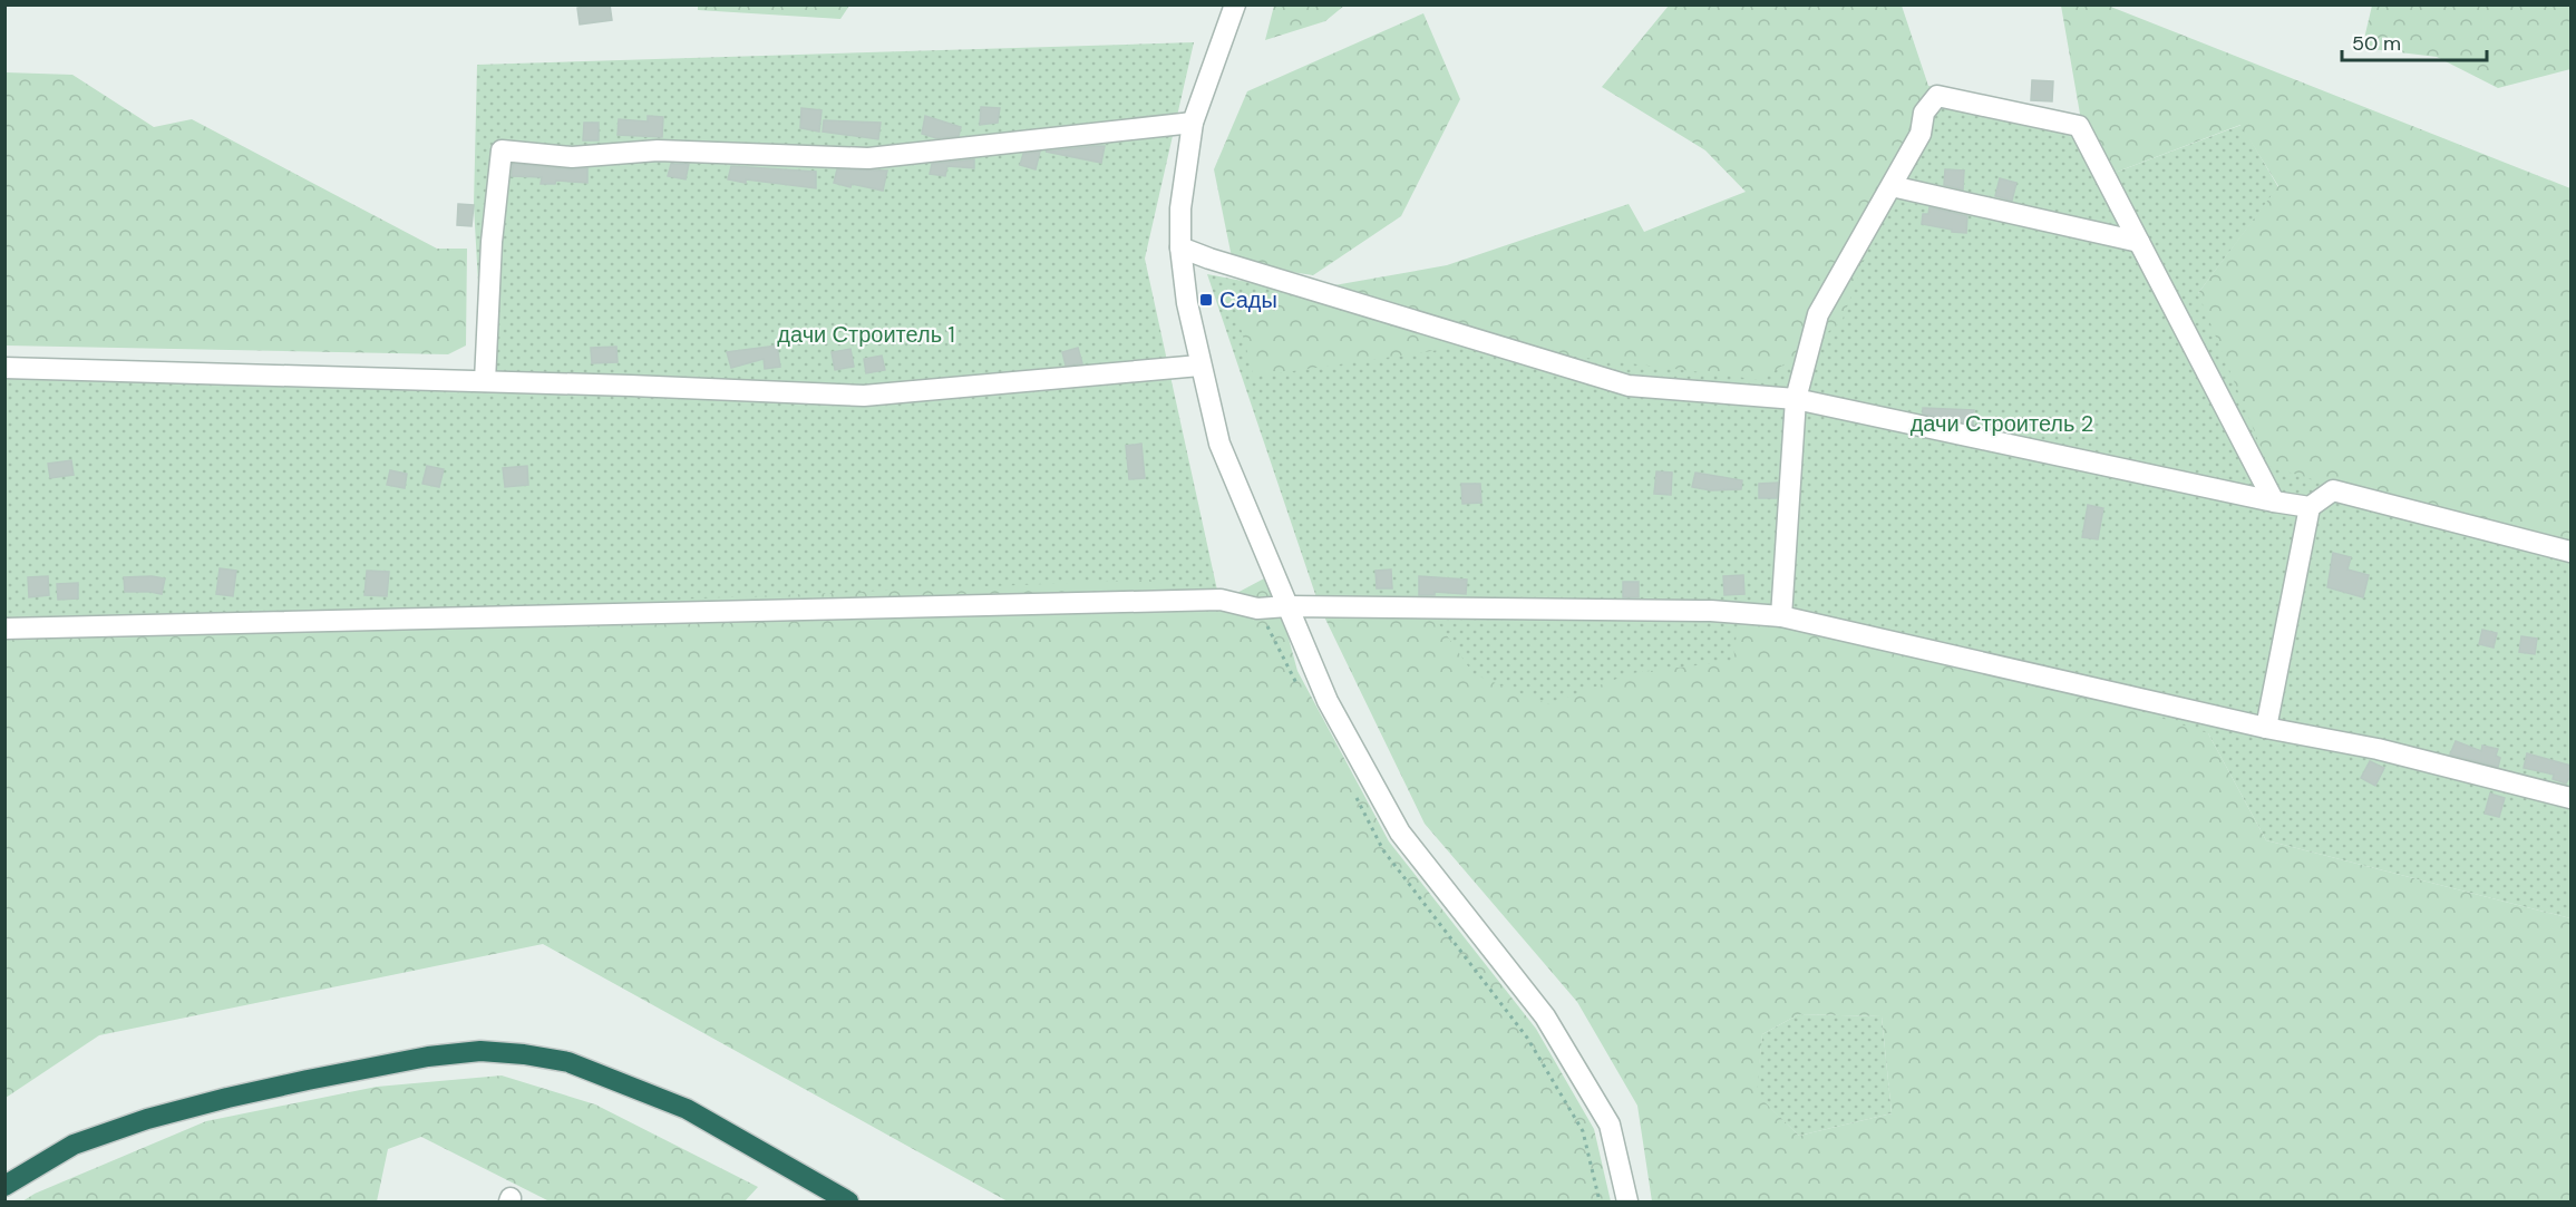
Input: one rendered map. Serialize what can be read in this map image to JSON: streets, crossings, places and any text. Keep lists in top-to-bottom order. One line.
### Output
{"parks":["дачи Строитель 1","дачи Строитель 2"],"places":{"transit":["Сады"]},"scale_bar":"50 m"}
